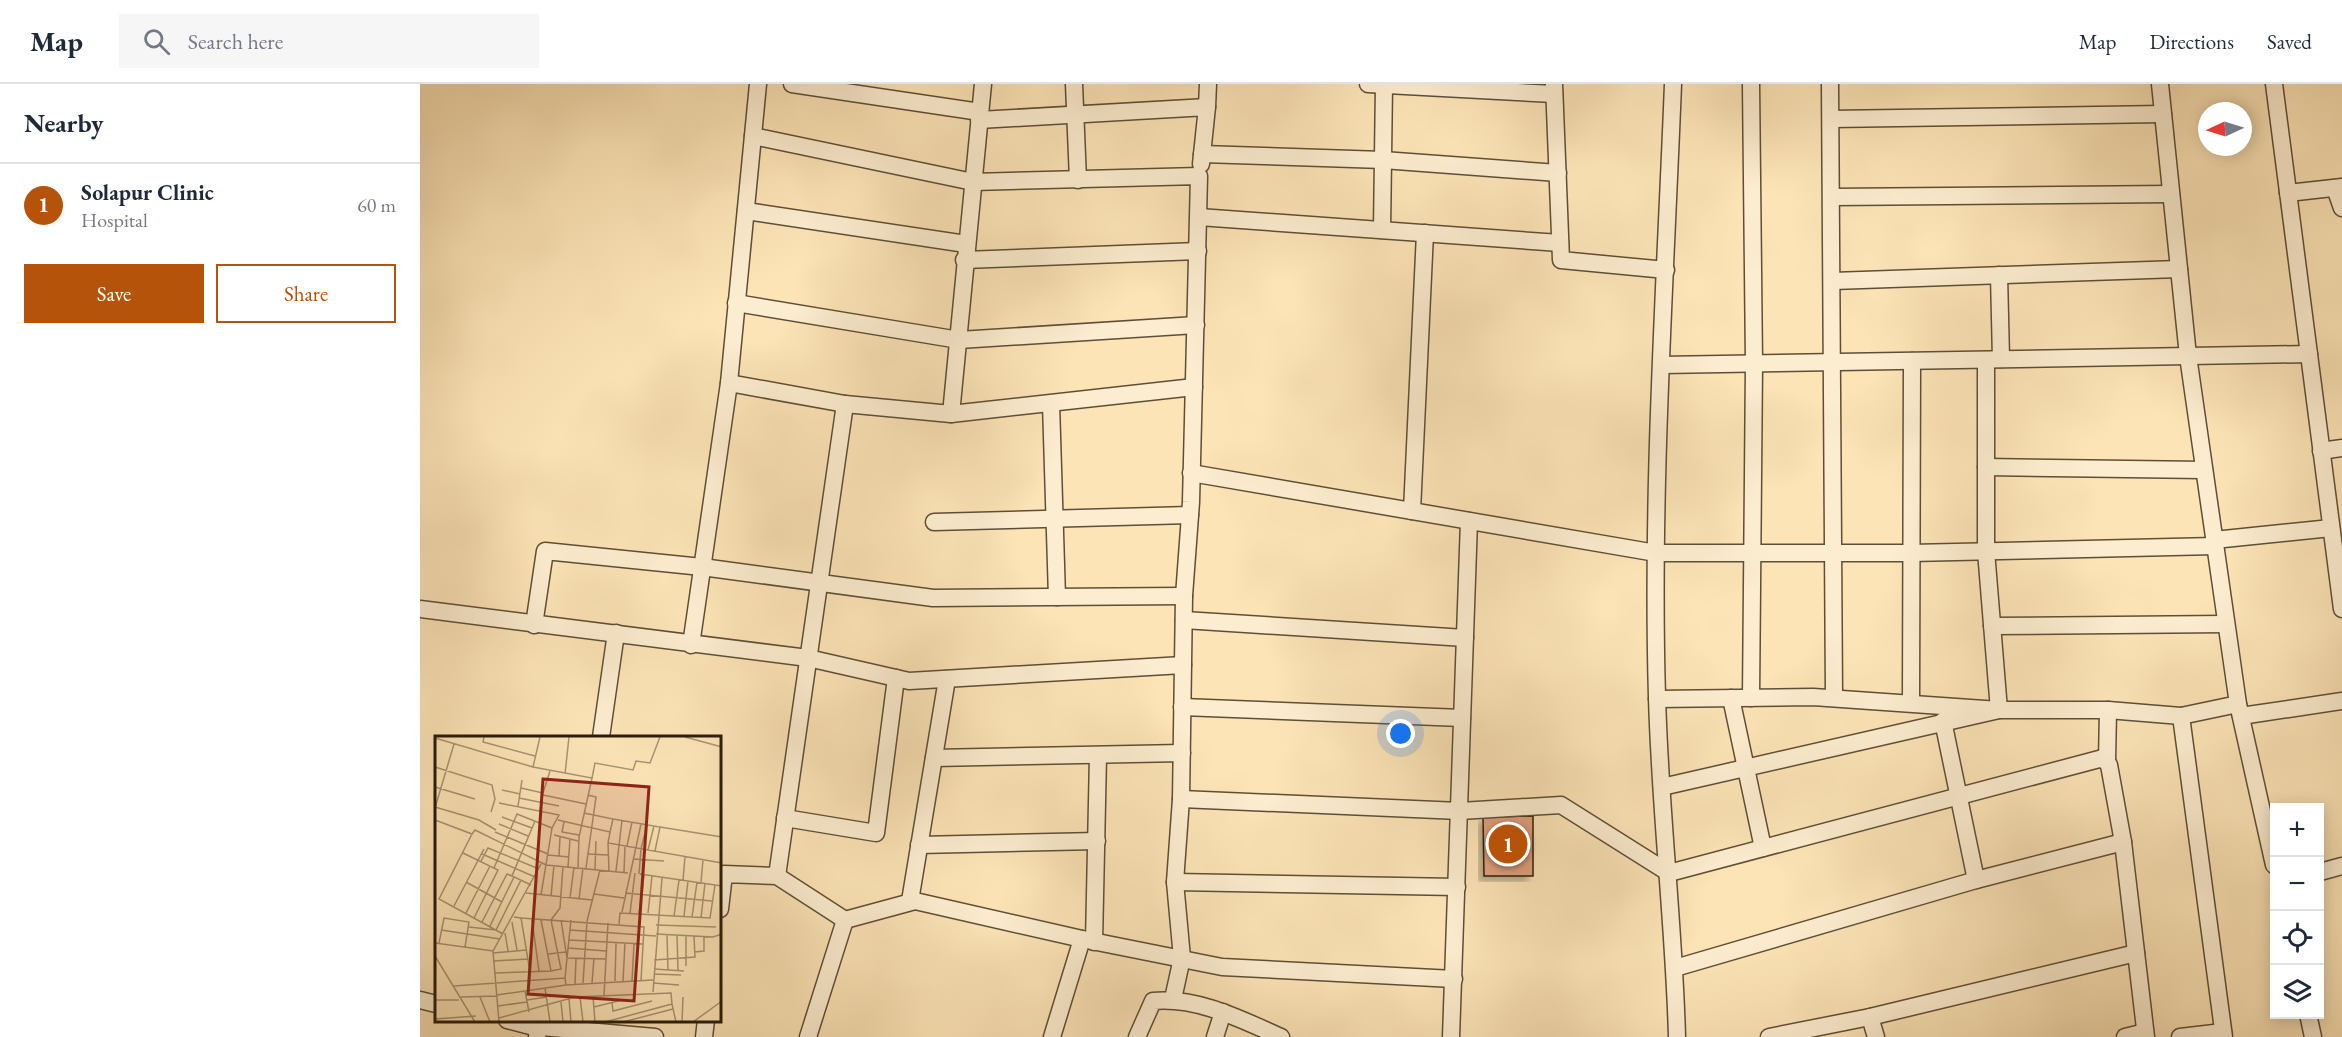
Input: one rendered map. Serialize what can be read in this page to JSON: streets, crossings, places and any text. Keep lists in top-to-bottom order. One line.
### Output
{"north":"left","page":{"header":"Map","search":"Search here","nav":["Map","Directions","Saved"],"heading":"Nearby","list":[{"mark":"1","name":"Solapur Clinic","note":"Hospital","value":"60 m"}],"buttons":["Save","Share"],"map_buttons":["+","−"],"pins":"1"}}
